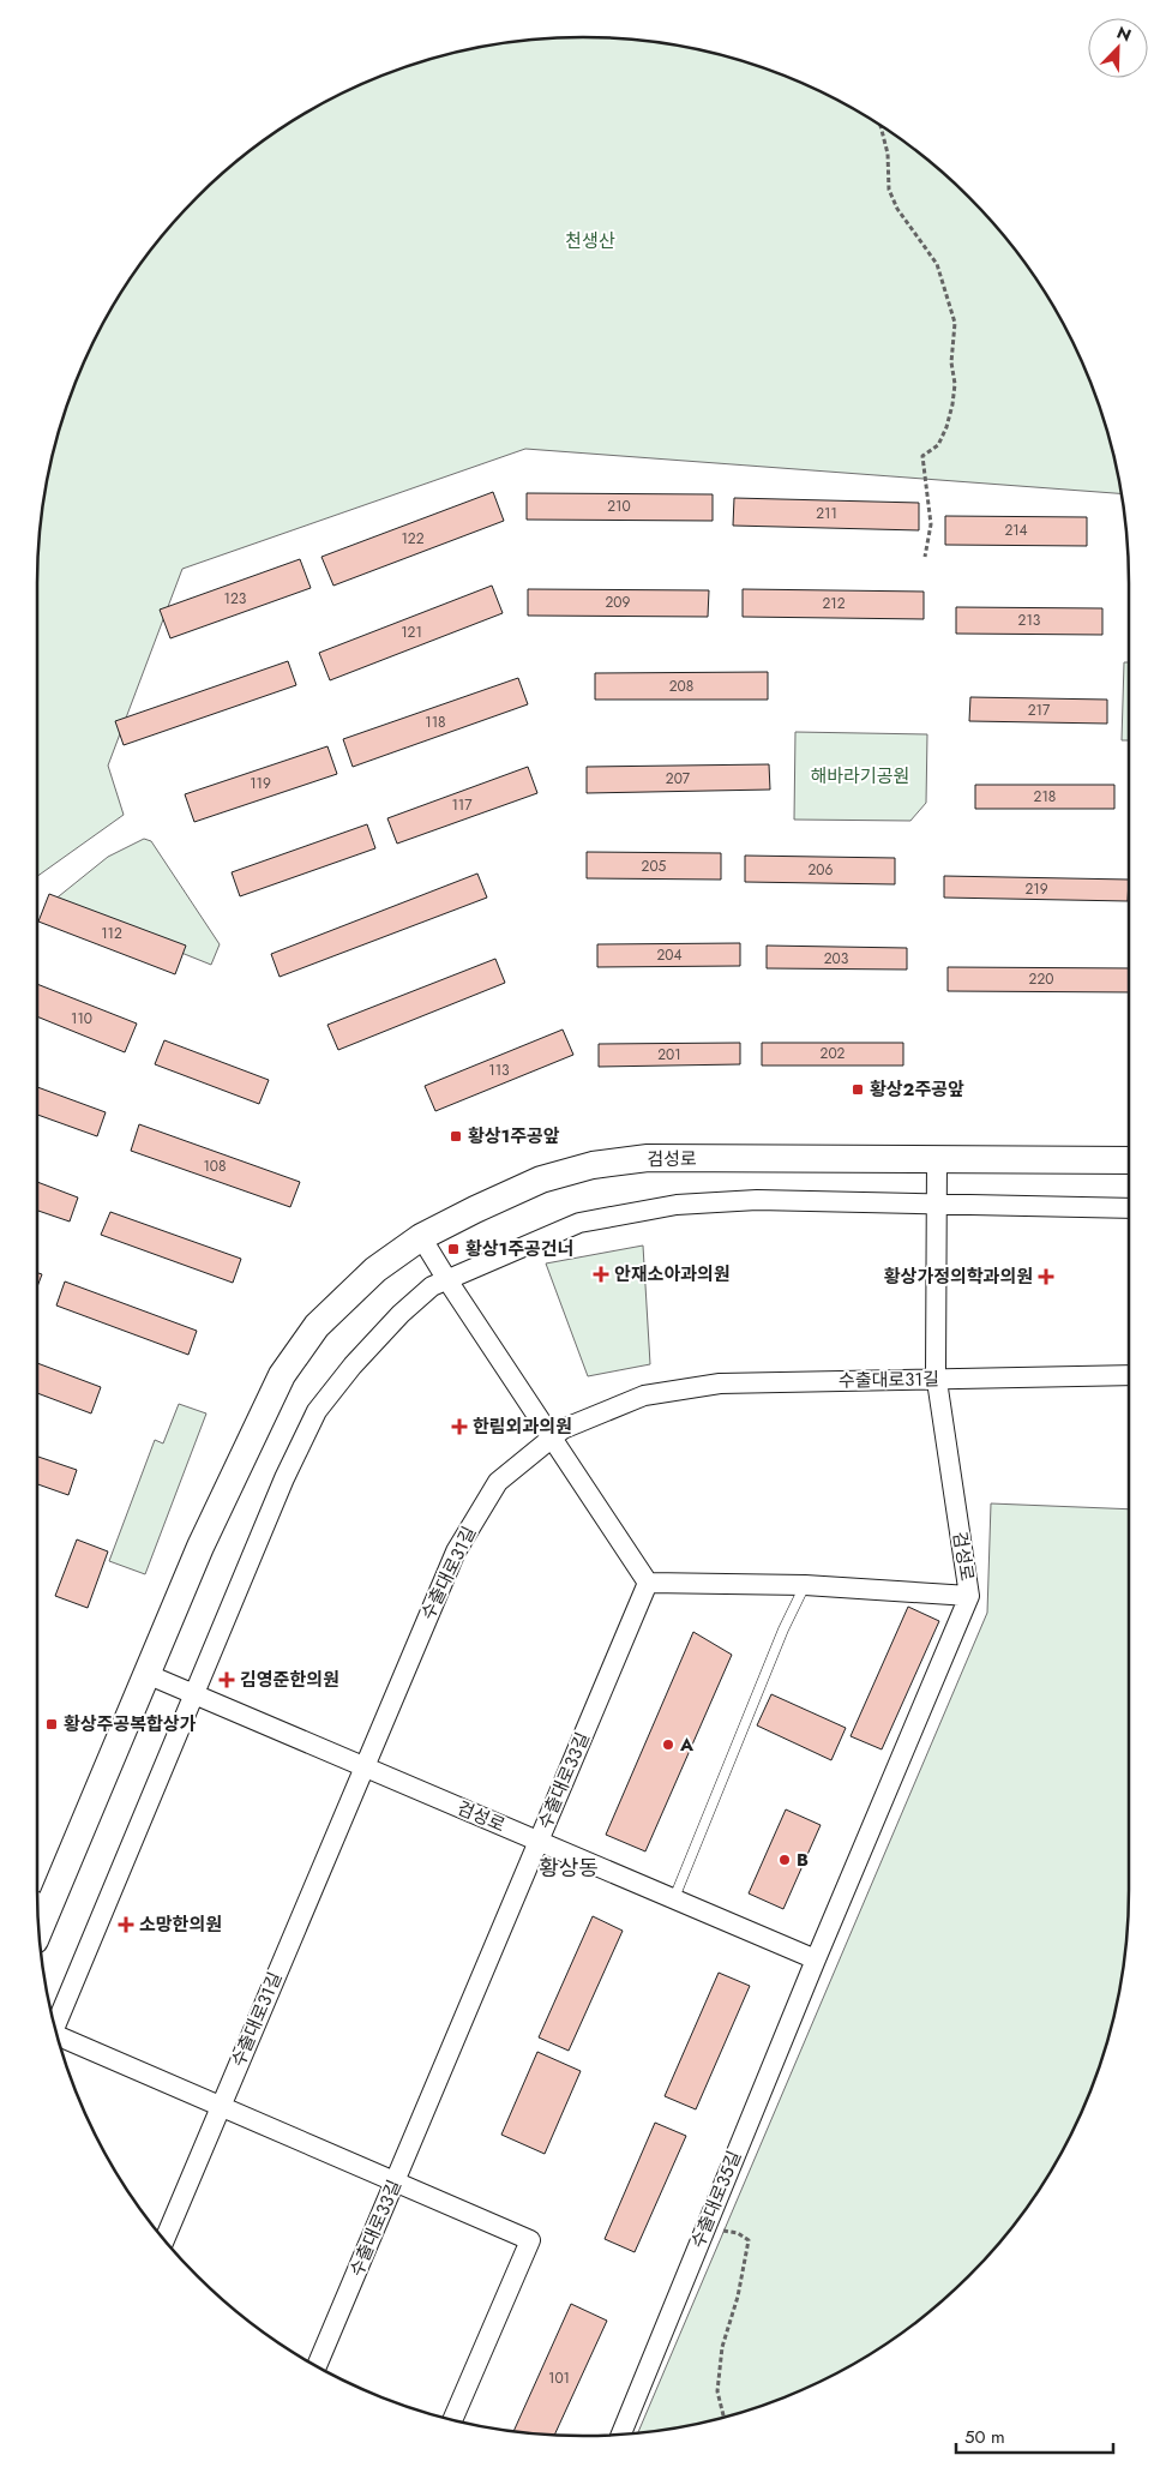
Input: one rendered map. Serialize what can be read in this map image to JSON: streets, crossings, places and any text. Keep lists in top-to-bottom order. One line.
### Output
{"streets":{"street":["검성로","수출대로31길","수출대로33길","수출대로35길"]},"crossings":[["검성로","수출대로31길"],["검성로","수출대로33길"],["검성로","수출대로35길"]],"districts":["황상동"],"parks":["천생산","해바라기공원"],"places":{"transit":["황상2주공앞","황상1주공앞","황상1주공건너","황상주공복합상가"],"health":["안재소아과의원","황상가정의학과의원","한림외과의원","김영준한의원","소망한의원"],"other":["A","B"]},"house_numbers":["210","211","214","122","123","209","212","213","121","208","217","118","207","119","218","117","205","206","219","112","204","203","220","110","202","201","113","108","101"],"scale_bar":"50 m","north":"top right"}
